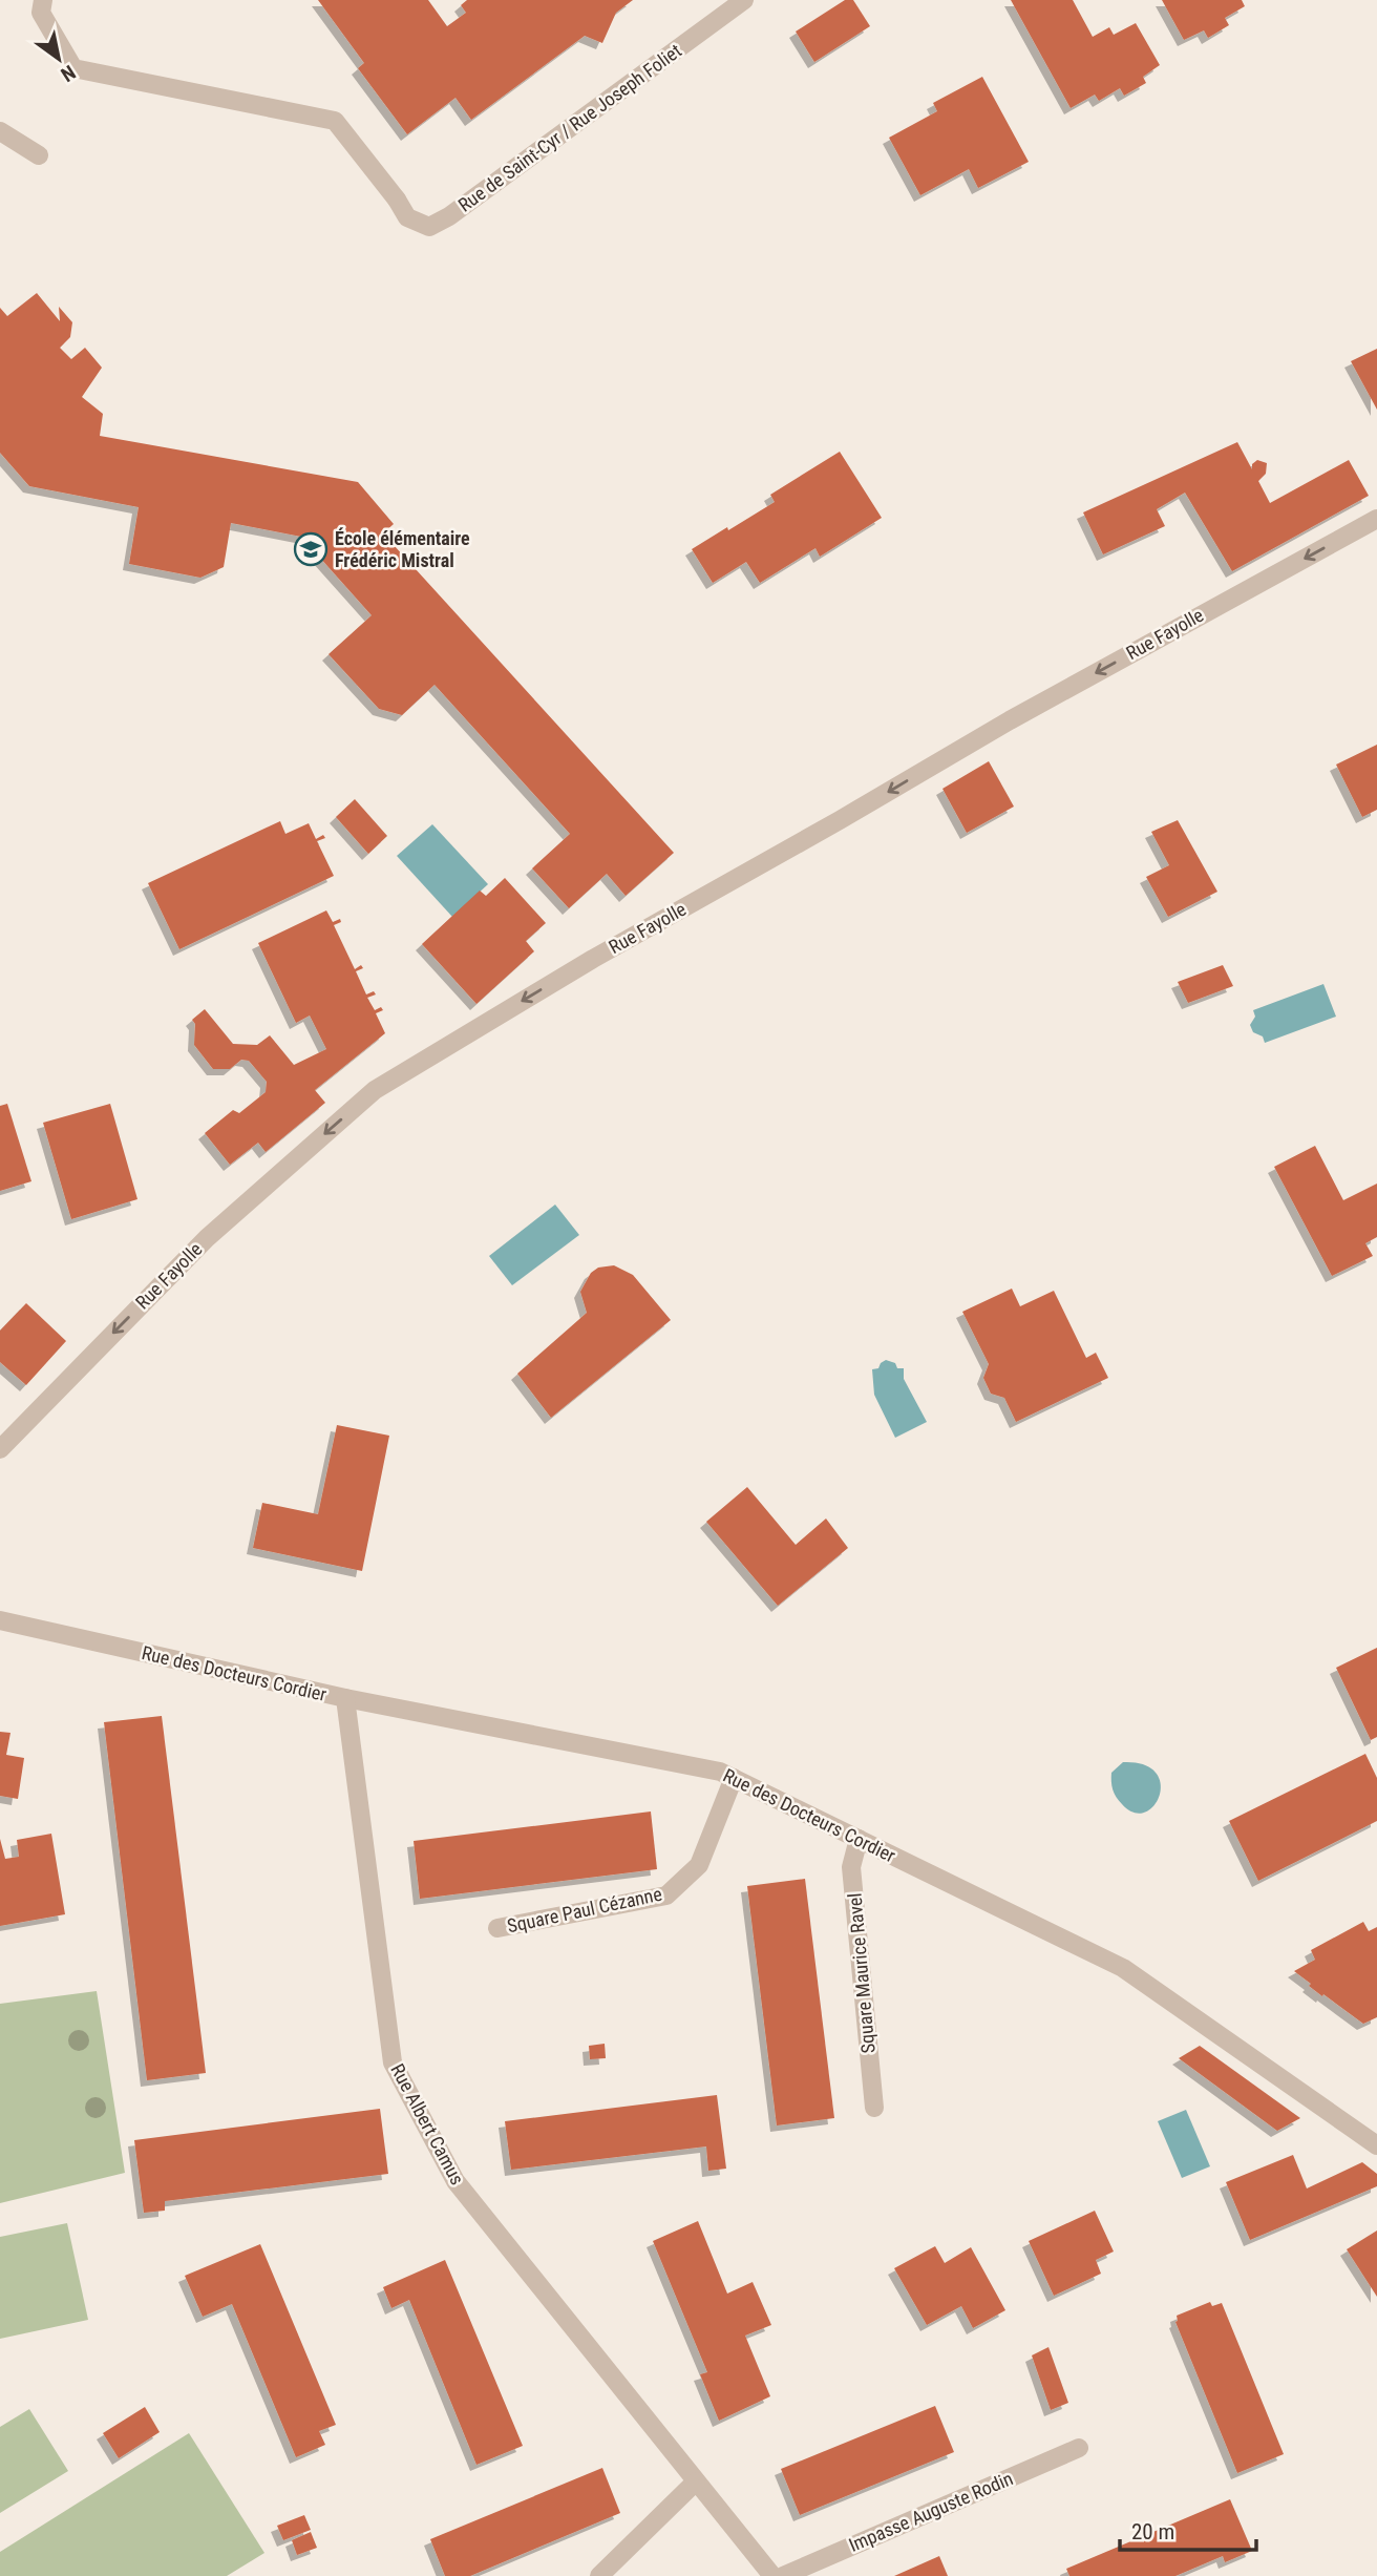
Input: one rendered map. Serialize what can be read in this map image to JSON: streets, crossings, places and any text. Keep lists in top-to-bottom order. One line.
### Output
{"streets":{"street":["Rue de Saint-Cyr / Rue Joseph Foliet","Rue Fayolle","Rue des Docteurs Cordier","Square Paul Cézanne","Square Maurice Ravel","Rue Albert Camus","Impasse Auguste Rodin"]},"crossings":[["Rue des Docteurs Cordier","Square Paul Cézanne"],["Rue des Docteurs Cordier","Square Maurice Ravel"],["Rue des Docteurs Cordier","Rue Albert Camus"]],"one_way":["Rue Fayolle"],"places":{"school or university":["École élémentaire Frédéric Mistral"]},"scale_bar":"20 m","north":"bottom right"}
